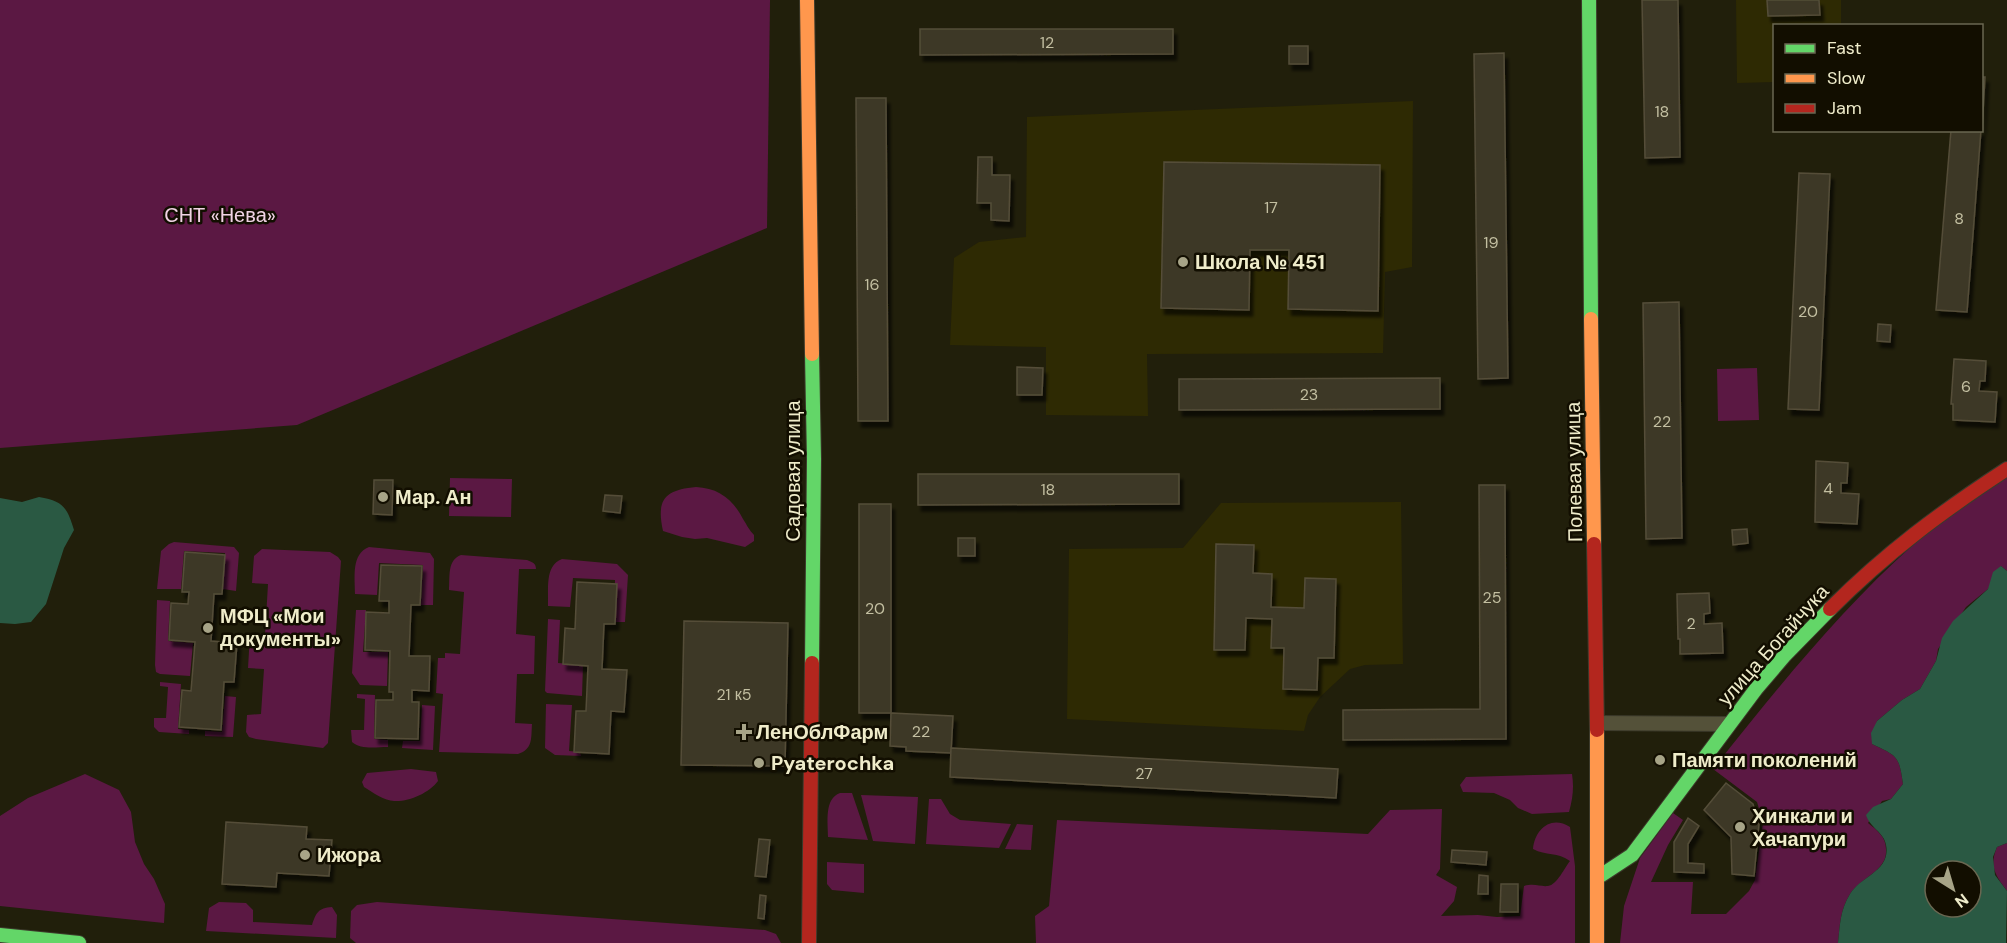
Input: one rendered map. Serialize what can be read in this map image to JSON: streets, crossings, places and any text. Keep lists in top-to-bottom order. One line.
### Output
{"streets":{"street":["Садовая улица","Полевая улица","улица Богайчука"]},"crossings":[["Полевая улица","улица Богайчука"]],"parks":["СНТ «Нева»"],"places":{"other":["Школа № 451","Мар. Ан","МФЦ «Мои документы»","Памяти поколений","Pyaterochka","Хинкали и Хачапури","Ижора"],"health":["ЛенОблФарм"]},"house_numbers":["12","18","17","8","19","16","20","6","23","22","4","18","25","20","2","21 к5","22","27"],"legend":["Fast","Slow","Jam"],"north":"bottom right"}
